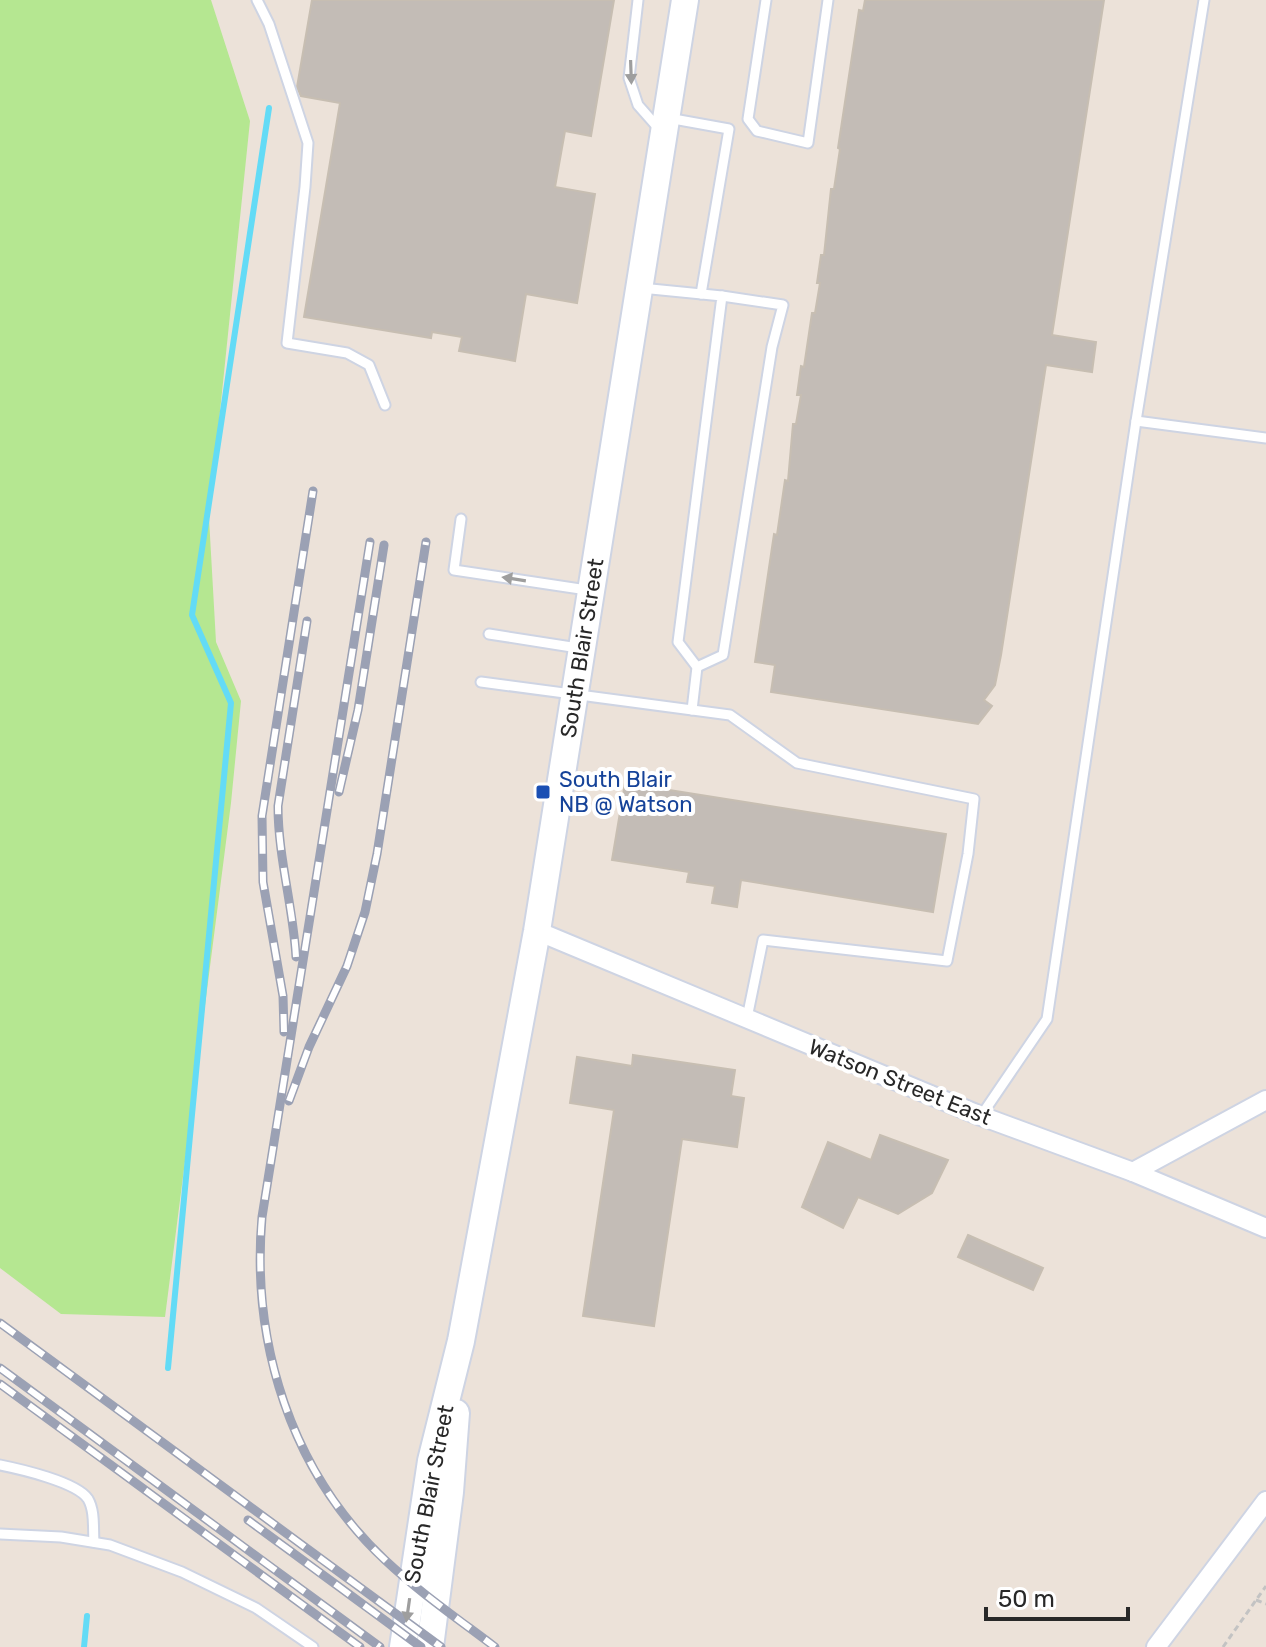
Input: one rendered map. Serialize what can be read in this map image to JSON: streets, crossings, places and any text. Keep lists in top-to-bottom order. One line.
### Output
{"streets":{"street":["South Blair Street","Watson Street East"]},"crossings":[["South Blair Street","Watson Street East"]],"places":{"transit":["South Blair NB @ Watson"]},"scale_bar":"50 m"}
